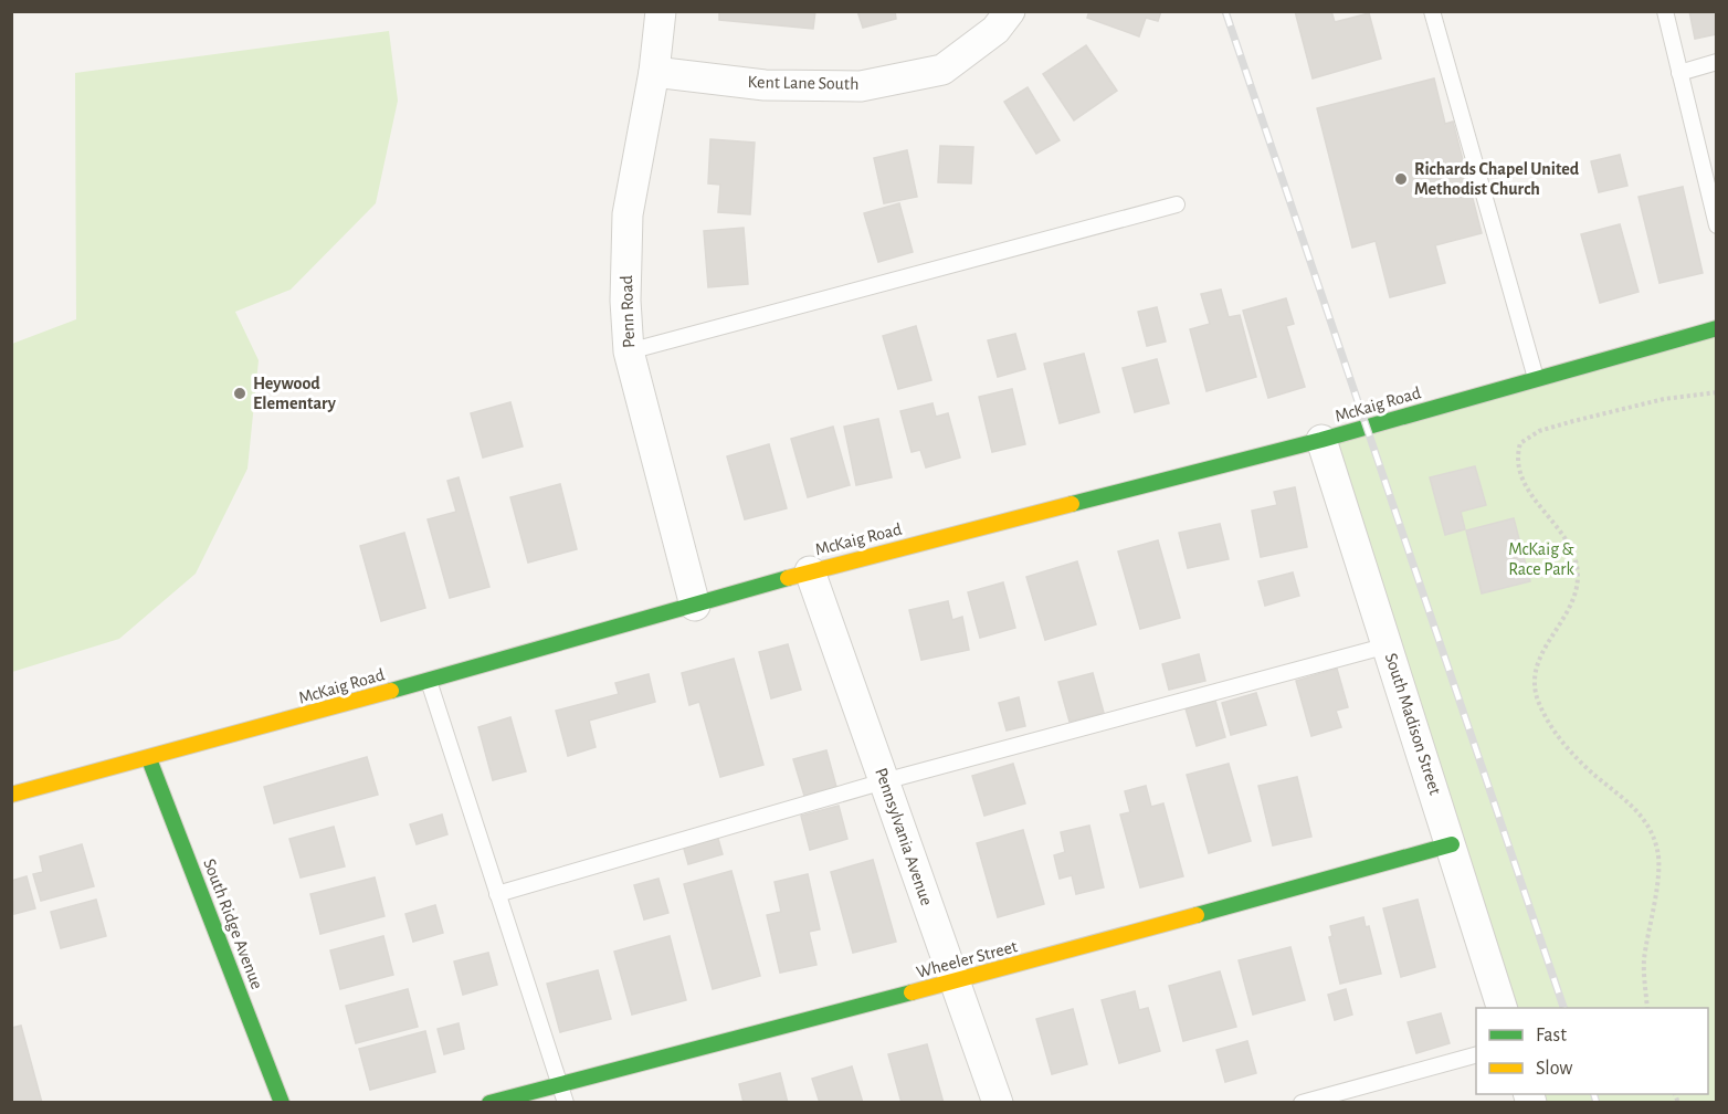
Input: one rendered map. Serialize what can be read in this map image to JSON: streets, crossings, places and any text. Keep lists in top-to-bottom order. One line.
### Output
{"streets":{"street":["Kent Lane South","Penn Road","McKaig Road","South Madison Street","Pennsylvania Avenue","South Ridge Avenue","Wheeler Street"]},"crossings":[["Kent Lane South","Penn Road"],["Penn Road","McKaig Road"],["McKaig Road","South Madison Street"],["McKaig Road","Pennsylvania Avenue"],["McKaig Road","South Ridge Avenue"],["South Madison Street","Wheeler Street"],["Pennsylvania Avenue","Wheeler Street"]],"parks":["McKaig & Race Park"],"places":["Richards Chapel United Methodist Church","Heywood Elementary"],"legend":["Fast","Slow"]}
